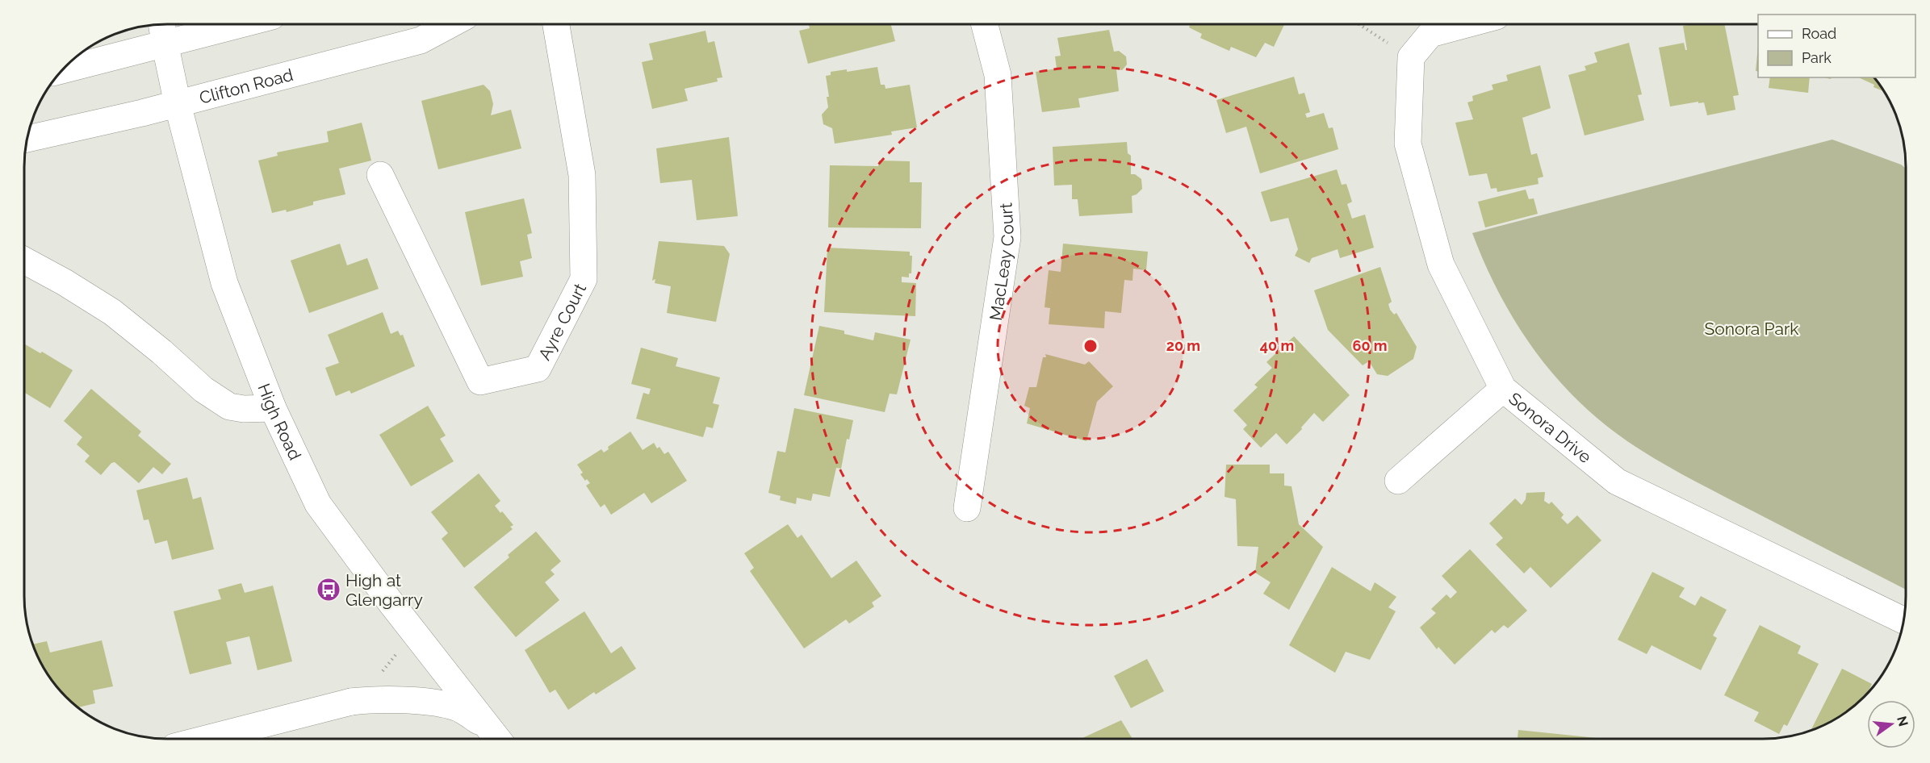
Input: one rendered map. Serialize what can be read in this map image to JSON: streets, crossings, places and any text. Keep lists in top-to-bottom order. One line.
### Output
{"streets":{"street":["Clifton Road","MacLeay Court","Ayre Court","High Road","Sonora Drive"]},"crossings":[["Clifton Road","High Road"]],"parks":["Sonora Park"],"places":{"bus stop":["High at Glengarry"]},"legend":["Road","Park"],"north":"right","rings":["20 m","40 m","60 m"]}
